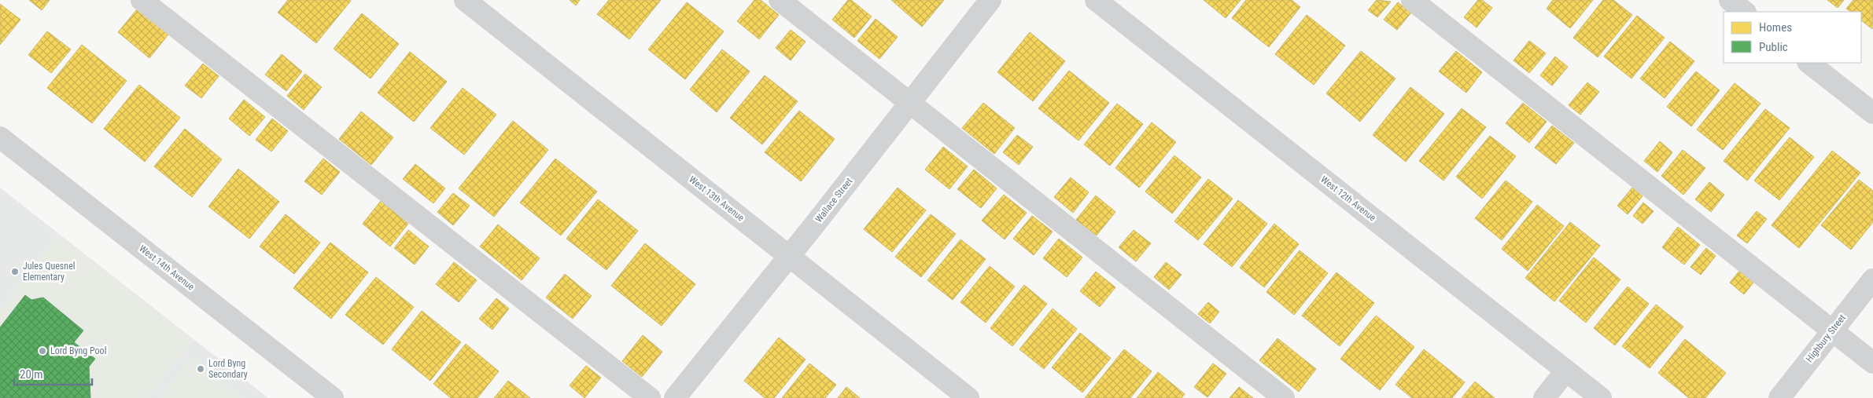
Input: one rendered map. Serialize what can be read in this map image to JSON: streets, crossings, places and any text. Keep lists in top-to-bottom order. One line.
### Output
{"streets":{"street":["West 13th Avenue","West 12th Avenue","Wallace Street","West 14th Avenue","Highbury Street"]},"crossings":[["West 13th Avenue","Wallace Street"]],"places":["Jules Quesnel Elementary","Lord Byng Pool","Lord Byng Secondary"],"legend":["Homes","Public"],"scale_bar":"20 m"}
